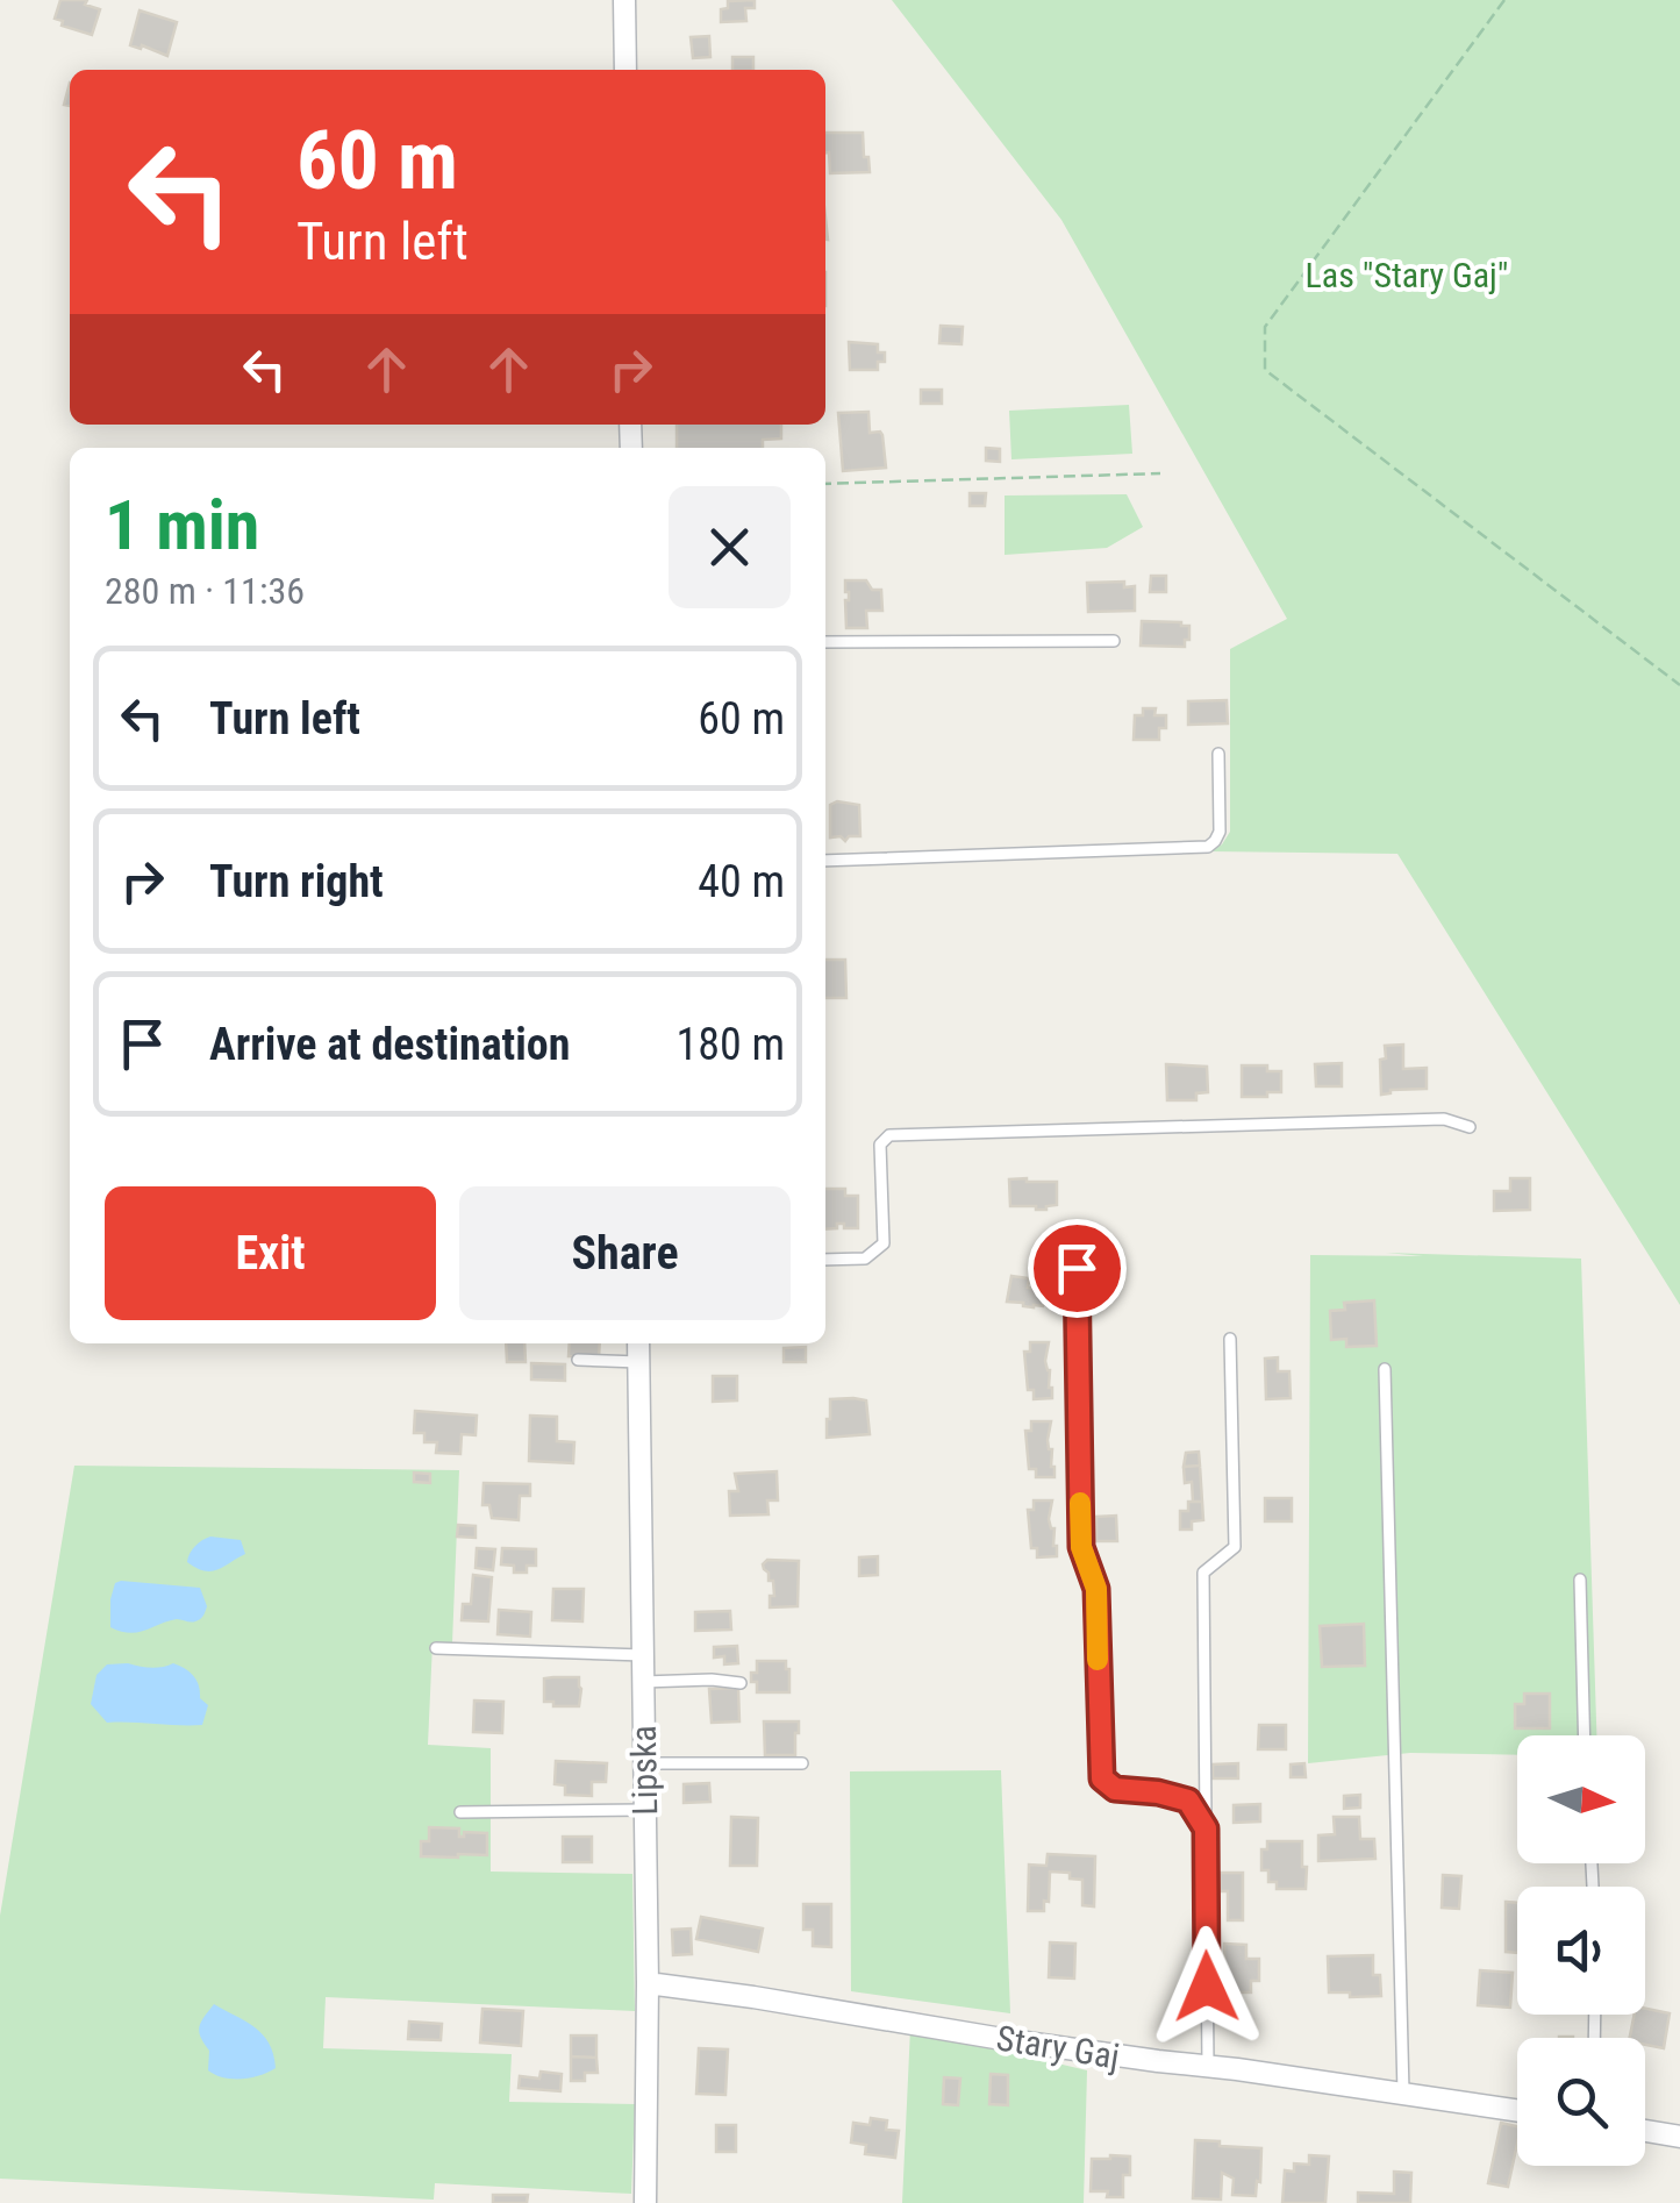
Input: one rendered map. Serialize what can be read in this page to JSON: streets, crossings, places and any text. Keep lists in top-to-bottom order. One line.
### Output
{"streets":{"street":["Lipska","Stary Gaj"]},"crossings":[["Lipska","Stary Gaj"]],"parks":["Las \"Stary Gaj\""],"north":"right","page":{"turn":["60 m","Turn left"],"heading":["1 min","280 m · 11:36"],"list":[{"name":"Turn left","value":"60 m"},{"name":"Turn right","value":"40 m"},{"name":"Arrive at destination","value":"180 m"}],"buttons":["Exit","Share"]}}
